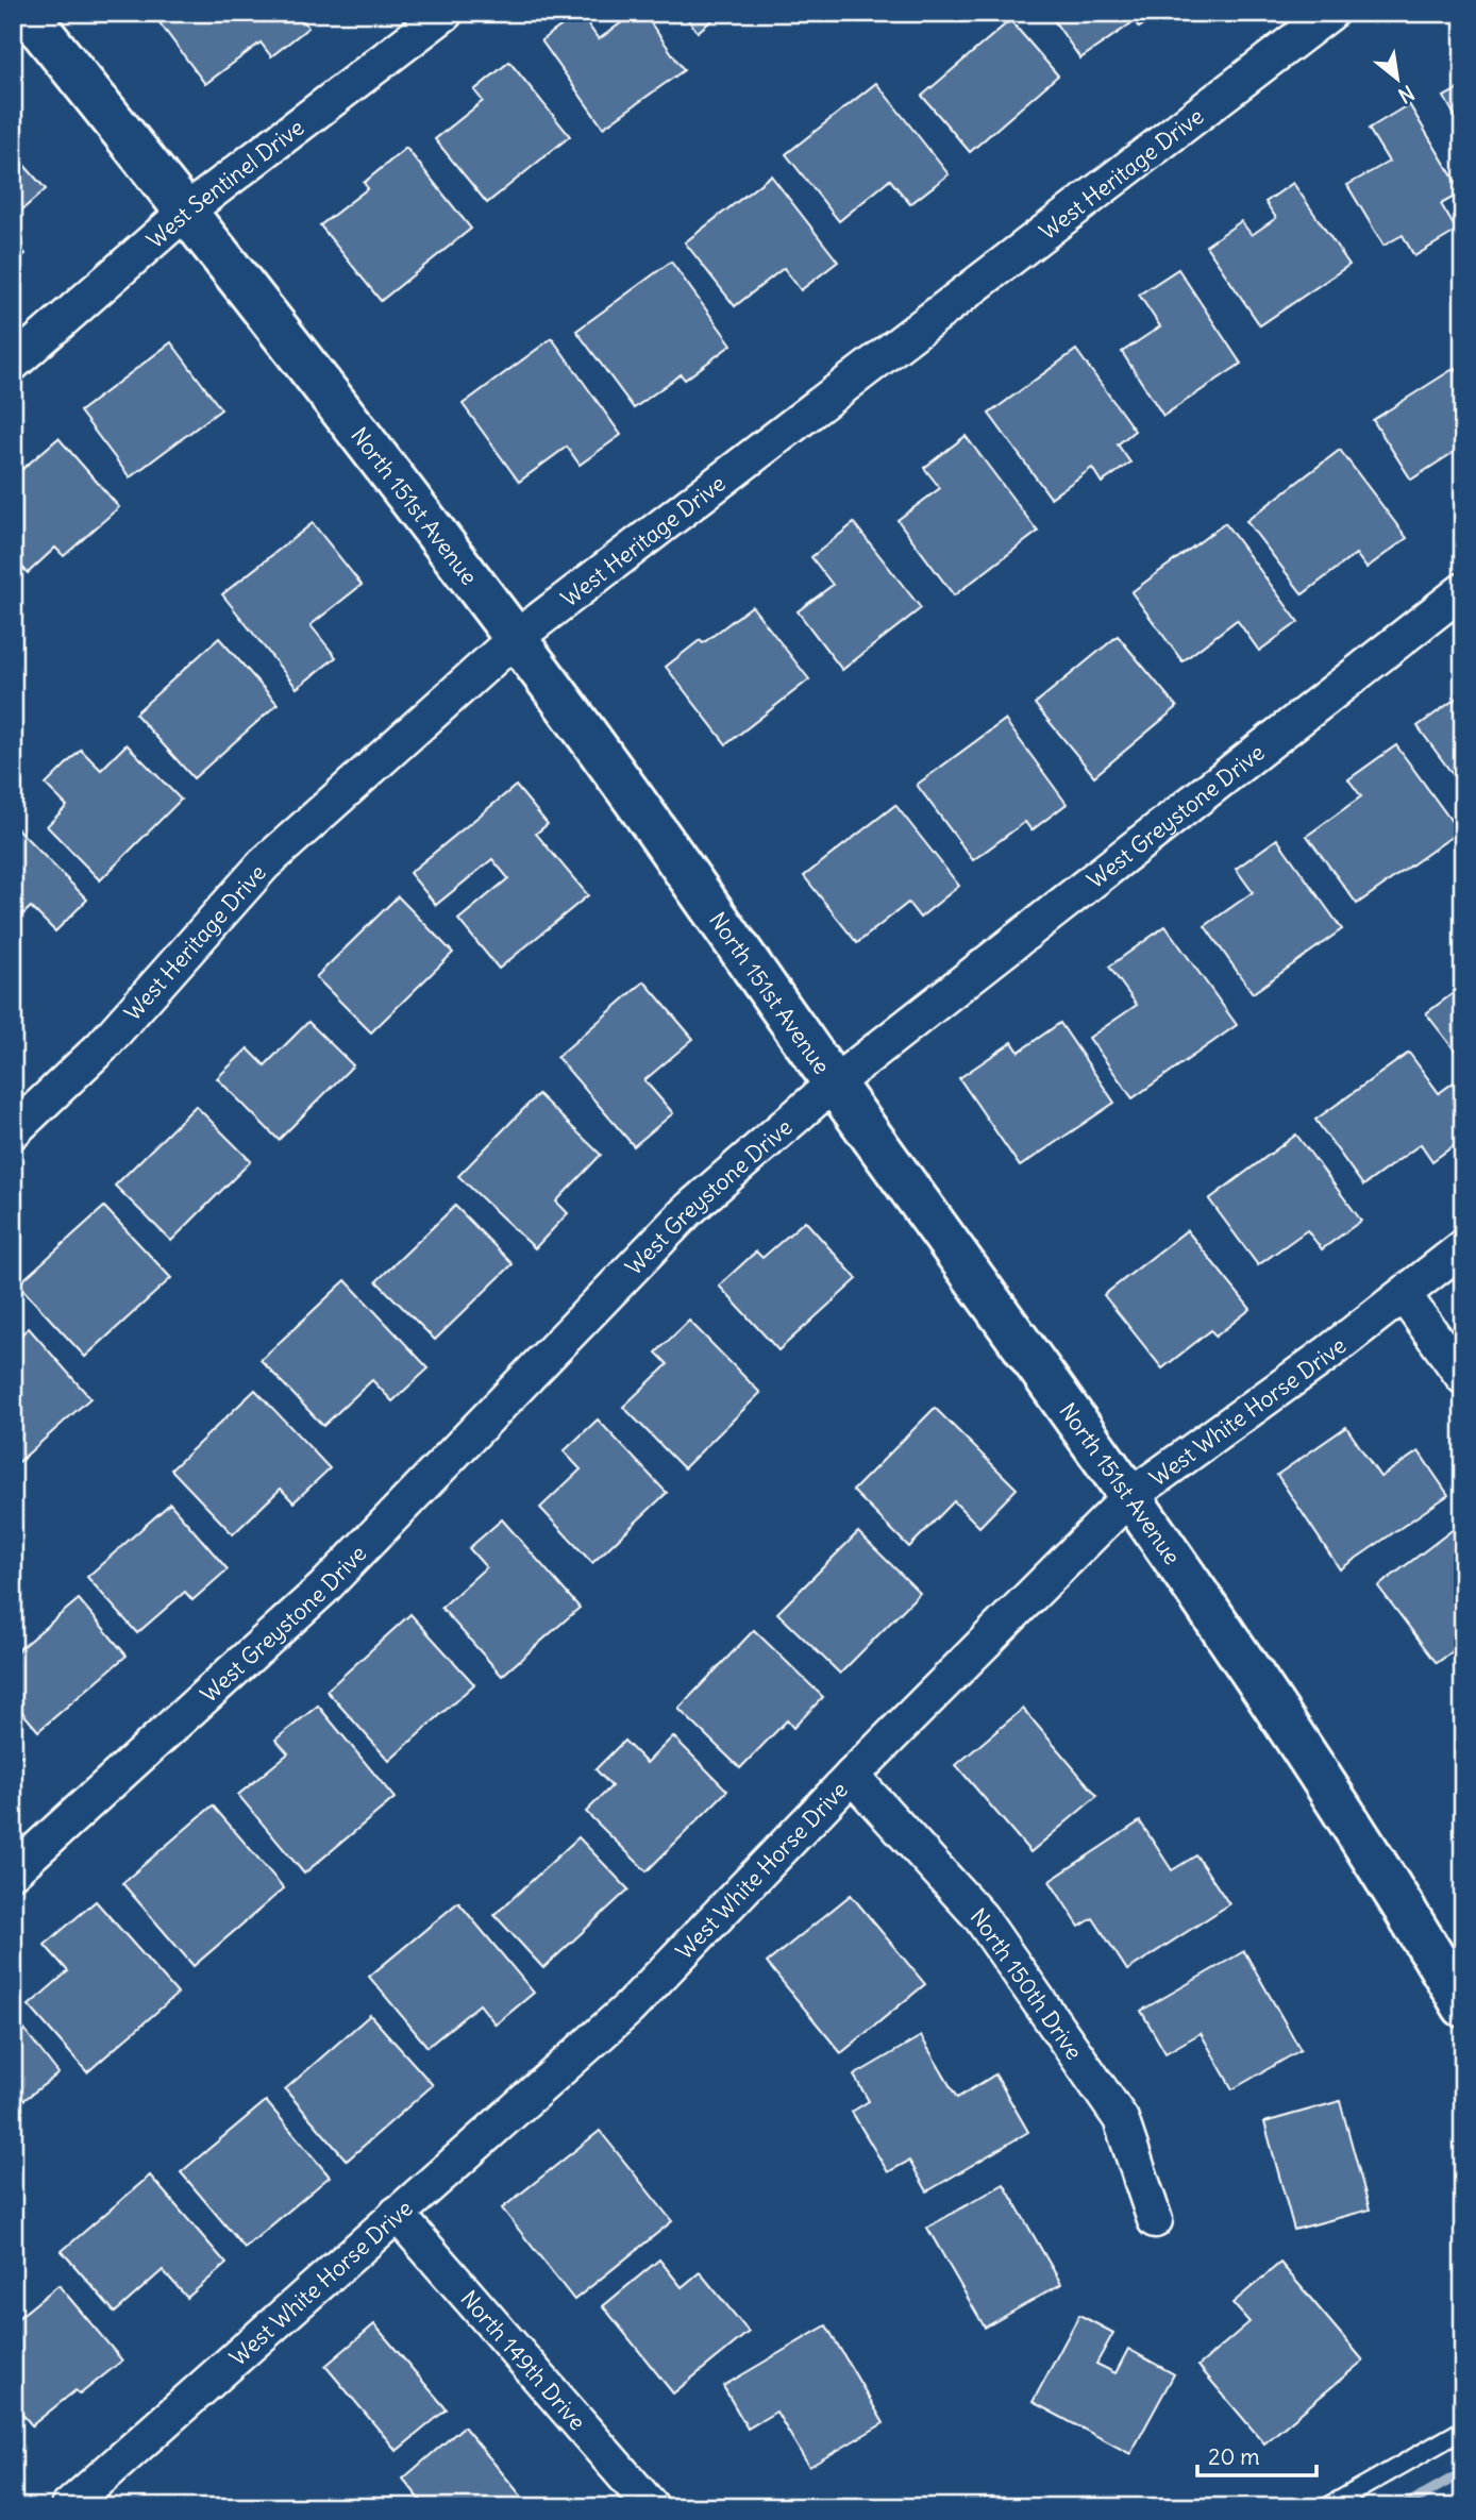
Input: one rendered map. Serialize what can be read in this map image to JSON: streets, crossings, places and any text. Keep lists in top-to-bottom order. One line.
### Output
{"streets":{"street":["West Heritage Drive","West Sentinel Drive","North 151st Avenue","West Greystone Drive","West White Horse Drive","North 150th Drive","North 149th Drive"]},"crossings":[["West Heritage Drive","North 151st Avenue"],["West Sentinel Drive","North 151st Avenue"],["North 151st Avenue","West Greystone Drive"],["North 151st Avenue","West White Horse Drive"],["West White Horse Drive","North 150th Drive"],["West White Horse Drive","North 149th Drive"]],"scale_bar":"20 m","north":"bottom right"}
